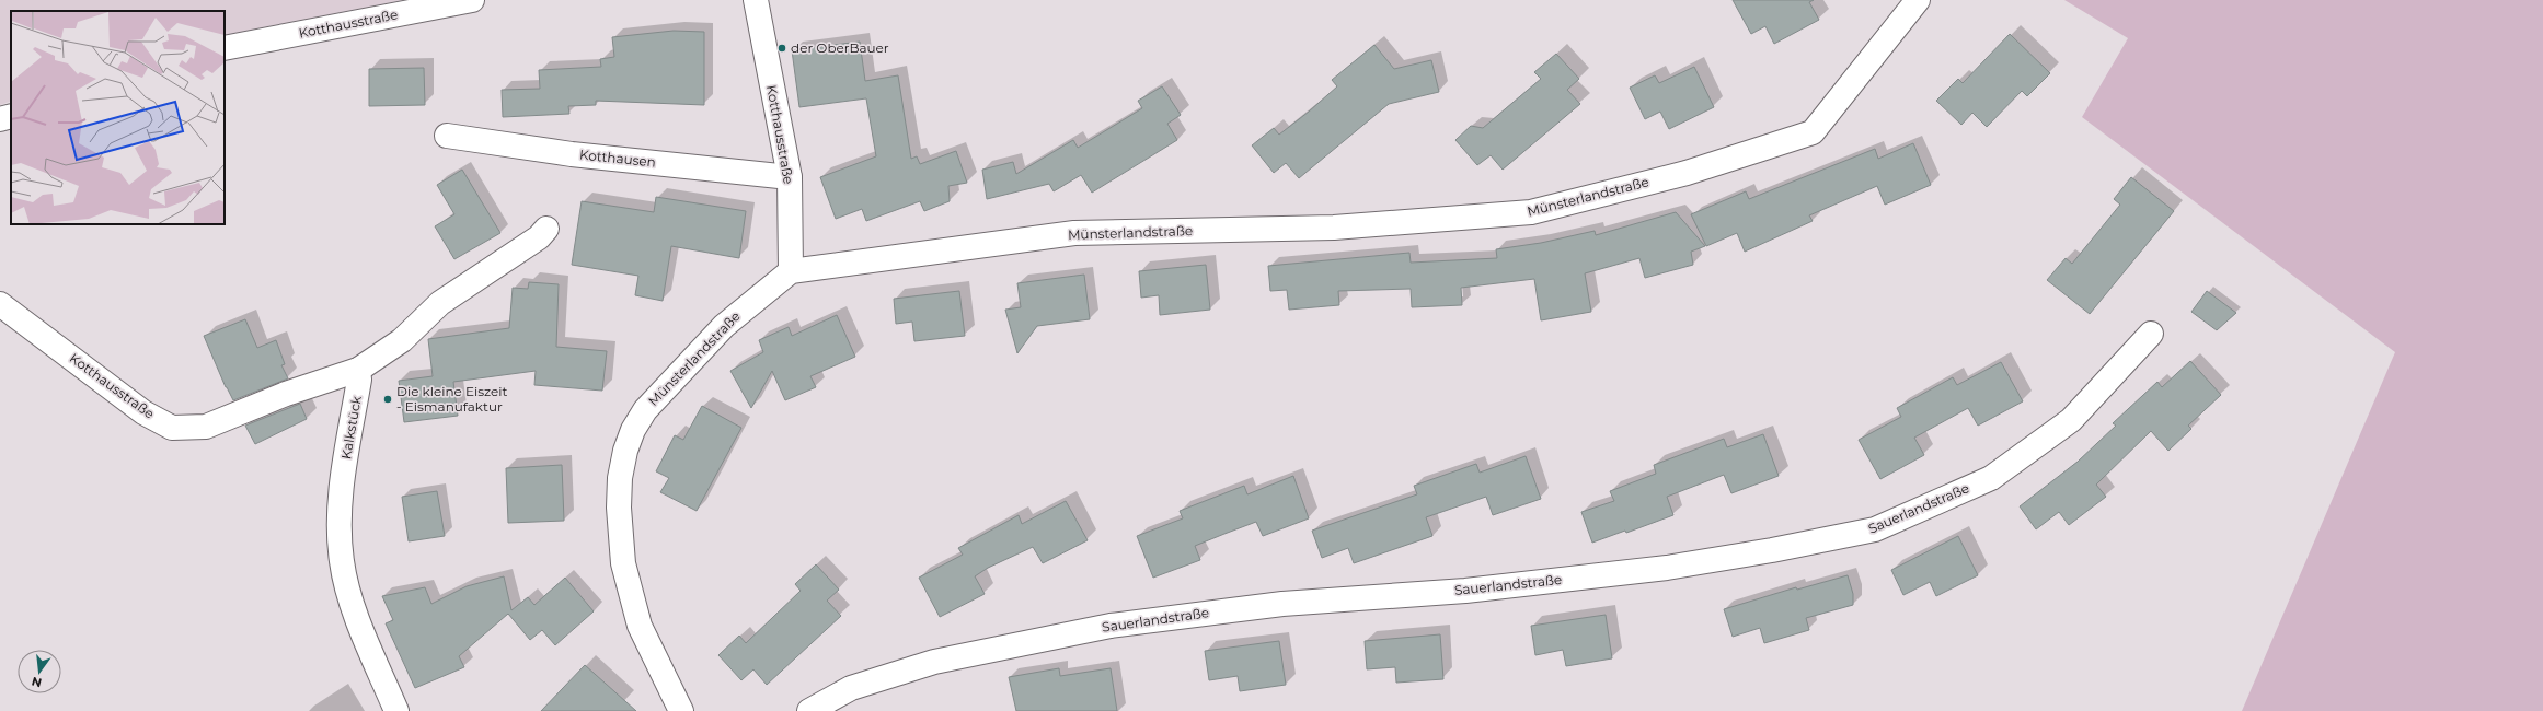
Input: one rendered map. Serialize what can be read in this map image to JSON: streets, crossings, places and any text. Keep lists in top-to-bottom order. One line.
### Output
{"streets":{"street":["Kotthausstraße","Kotthausen","Münsterlandstraße","Kalkstück","Sauerlandstraße"]},"crossings":[["Kotthausstraße","Kotthausen"],["Kotthausstraße","Münsterlandstraße"],["Kotthausstraße","Kalkstück"]],"places":["der OberBauer","Die kleine Eiszeit - Eismanufaktur"],"north":"bottom"}
